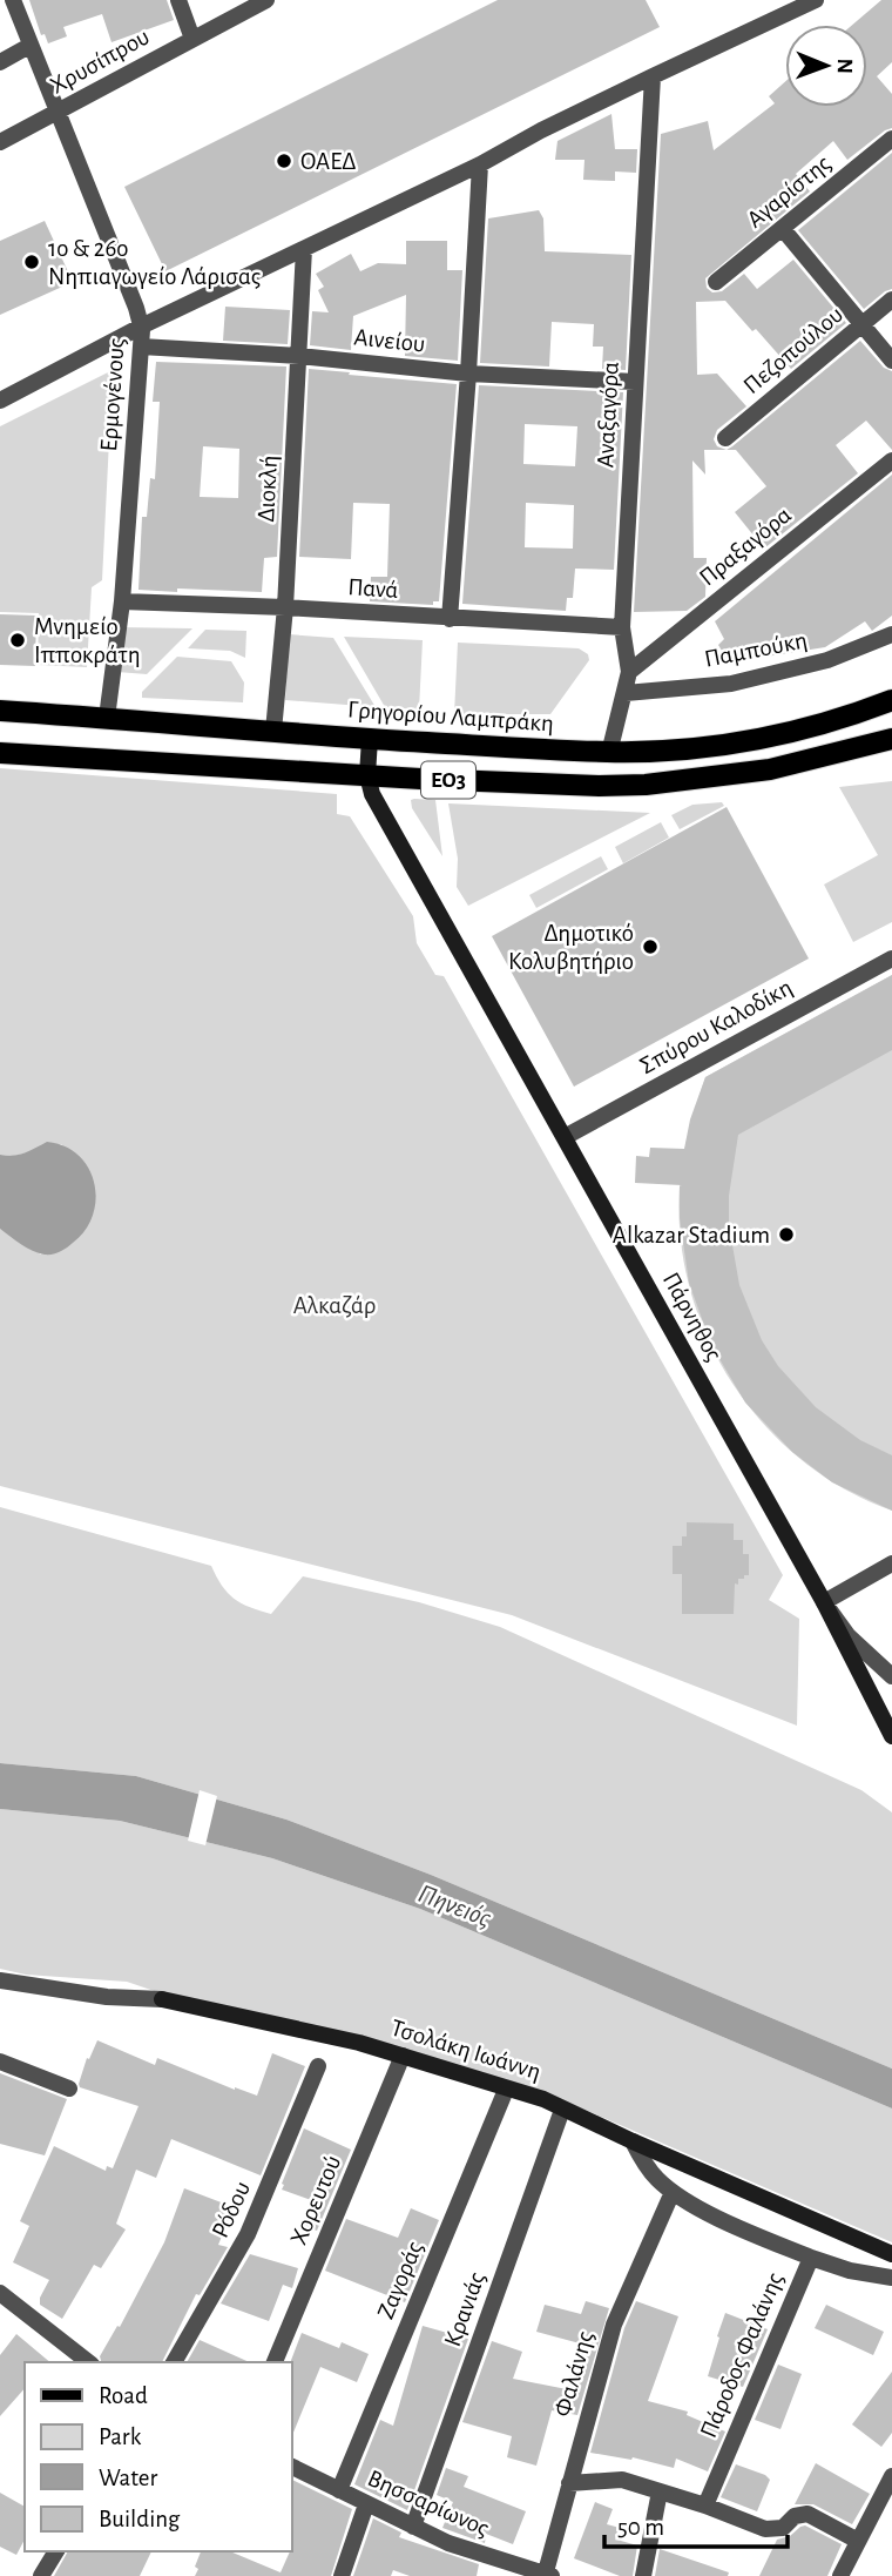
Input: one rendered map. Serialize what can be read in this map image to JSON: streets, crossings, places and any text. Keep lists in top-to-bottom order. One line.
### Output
{"streets":{"main road":["Γρηγορίου Λαμπράκη","ΕΟ3"],"street":["Χρυσίπpου","Αγαρίστης","Αινείου","Πεζοπούλου","Ερμογένους","Αναξαγόρα","Διοκλή","Πραξαγόρα","Πανά","Παμπούκη","Σπύρου Καλοδίκη","Πάρνηθος","Τσολάκη Ιωάννη","Χορευτού","Ρόδου","Ζαγοράς","Κρανιάς","Πάροδος Φαλάνης","Φαλάνης","Βησσαρίωνος"]},"crossings":[["Χρυσίπpου","Ερμογένους"],["Αινείου","Ερμογένους"],["Αινείου","Αναξαγόρα"],["Αινείου","Διοκλή"],["Ερμογένους","Πανά"],["Ερμογένους","Γρηγορίου Λαμπράκη"],["Αναξαγόρα","Πραξαγόρα"],["Αναξαγόρα","Πανά"],["Αναξαγόρα","Παμπούκη"],["Αναξαγόρα","Γρηγορίου Λαμπράκη"],["Διοκλή","Πανά"],["Διοκλή","Γρηγορίου Λαμπράκη"],["ΕΟ3","Πάρνηθος"],["Σπύρου Καλοδίκη","Πάρνηθος"],["Τσολάκη Ιωάννη","Χορευτού"],["Τσολάκη Ιωάννη","Ζαγοράς"],["Τσολάκη Ιωάννη","Κρανιάς"],["Ζαγοράς","Βησσαρίωνος"],["Κρανιάς","Βησσαρίωνος"],["Φαλάνης","Βησσαρίωνος"]],"water":["Πηνειός"],"parks":["Αλκαζάρ"],"places":["ΟΑΕΔ","1ο & 26ο Νηπιαγωγείο Λάρισας","Μνημείο Ιπποκράτη","Δημοτικό Κολυβητήριο","Alkazar Stadium"],"legend":["Road","Park","Water","Building"],"scale_bar":"50 m","north":"right"}
